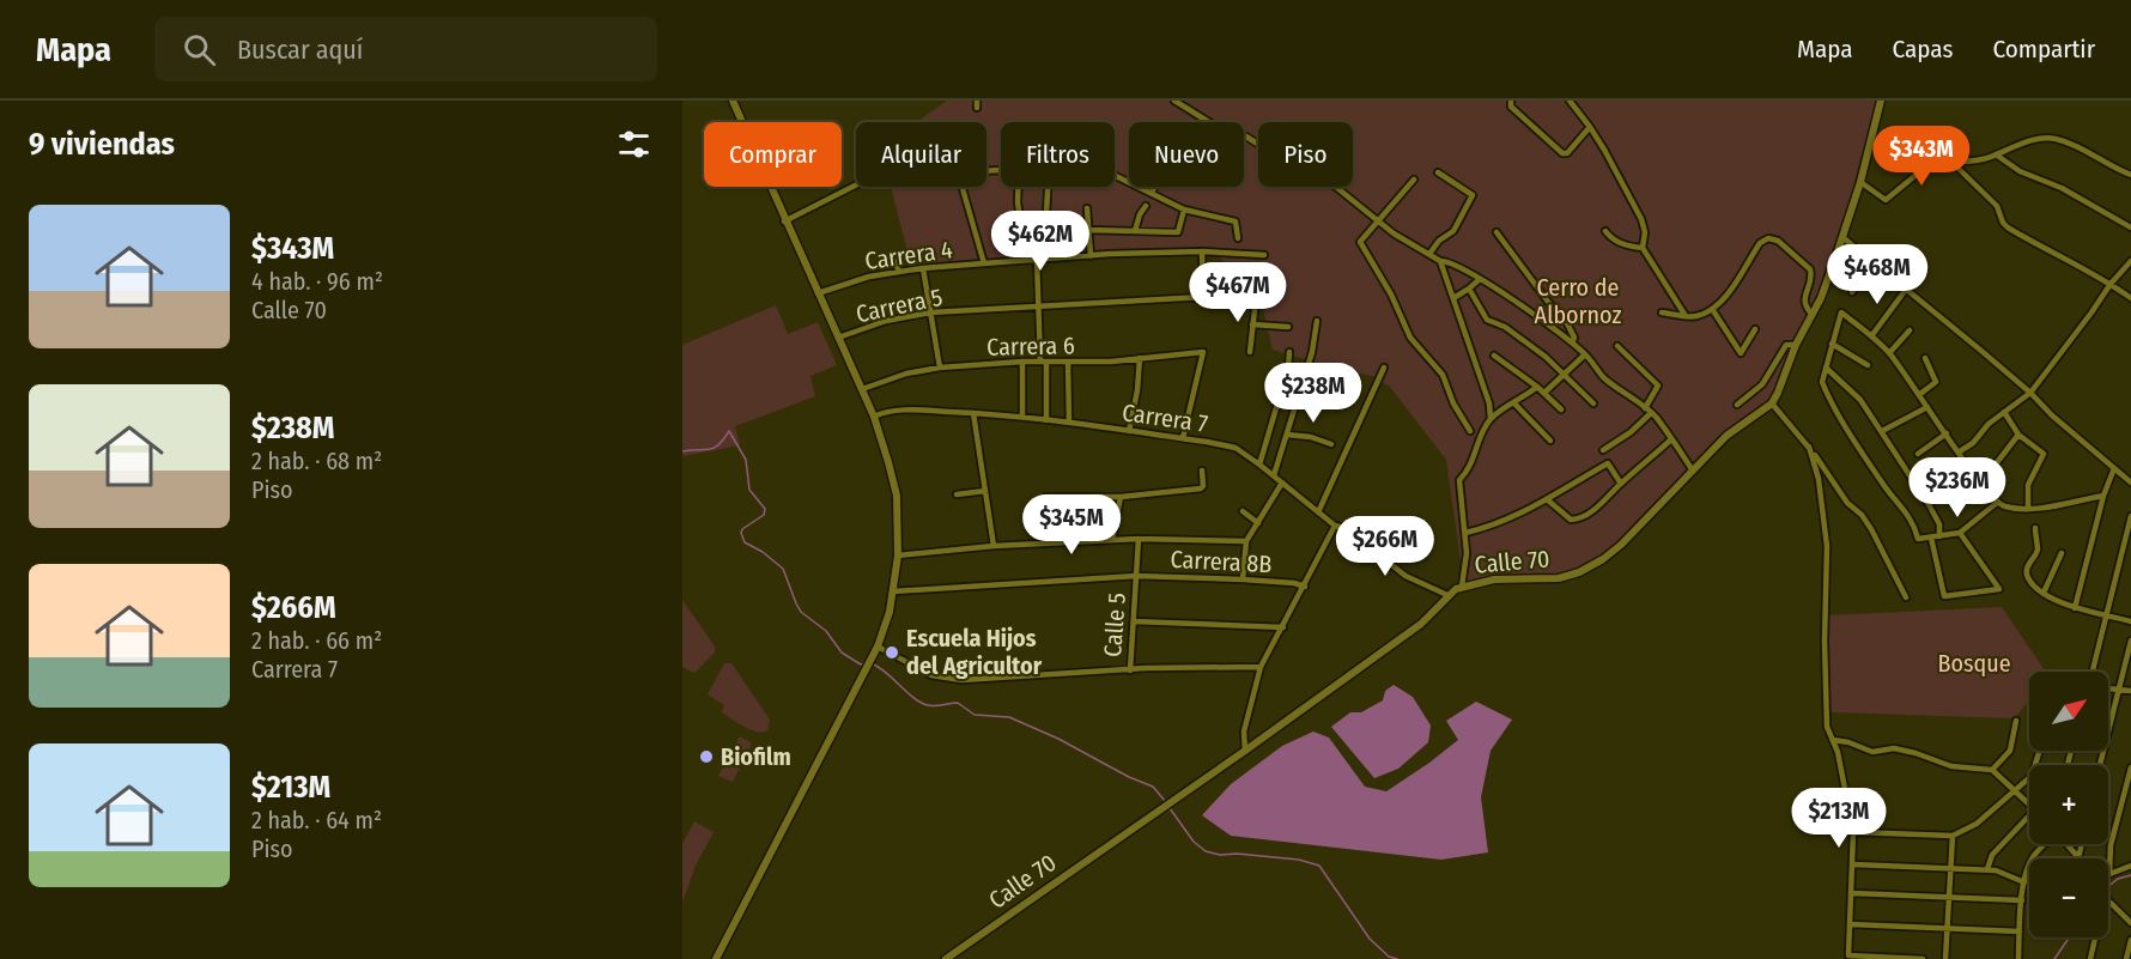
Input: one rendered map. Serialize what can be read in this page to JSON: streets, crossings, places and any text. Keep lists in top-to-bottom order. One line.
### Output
{"streets":{"street":["Carrera 4","Carrera 5","Carrera 6","Carrera 7","Carrera 8B","Calle 70","Calle 5"]},"crossings":[["Carrera 6","Carrera 7"],["Carrera 7","Calle 70"],["Carrera 8B","Calle 5"]],"parks":["Cerro de Albornoz","Bosque"],"places":["Escuela Hijos del Agricultor","Biofilm"],"north":"top right","page":{"header":"Mapa","search":"Buscar aquí","nav":["Mapa","Capas","Compartir"],"heading":"9 viviendas","chip":["Comprar","Alquilar","Filtros","Nuevo","Piso"],"price":["$343M","$462M","$468M","$467M","$238M","$236M","$345M","$266M","$213M"],"list":[{"name":"$343M","note":"4 hab. · 96 m² · Calle 70"},{"name":"$238M","note":"2 hab. · 68 m² · Piso"},{"name":"$266M","note":"2 hab. · 66 m² · Carrera 7"},{"name":"$213M","note":"2 hab. · 64 m² · Piso"}],"map_buttons":["+","−"]}}
